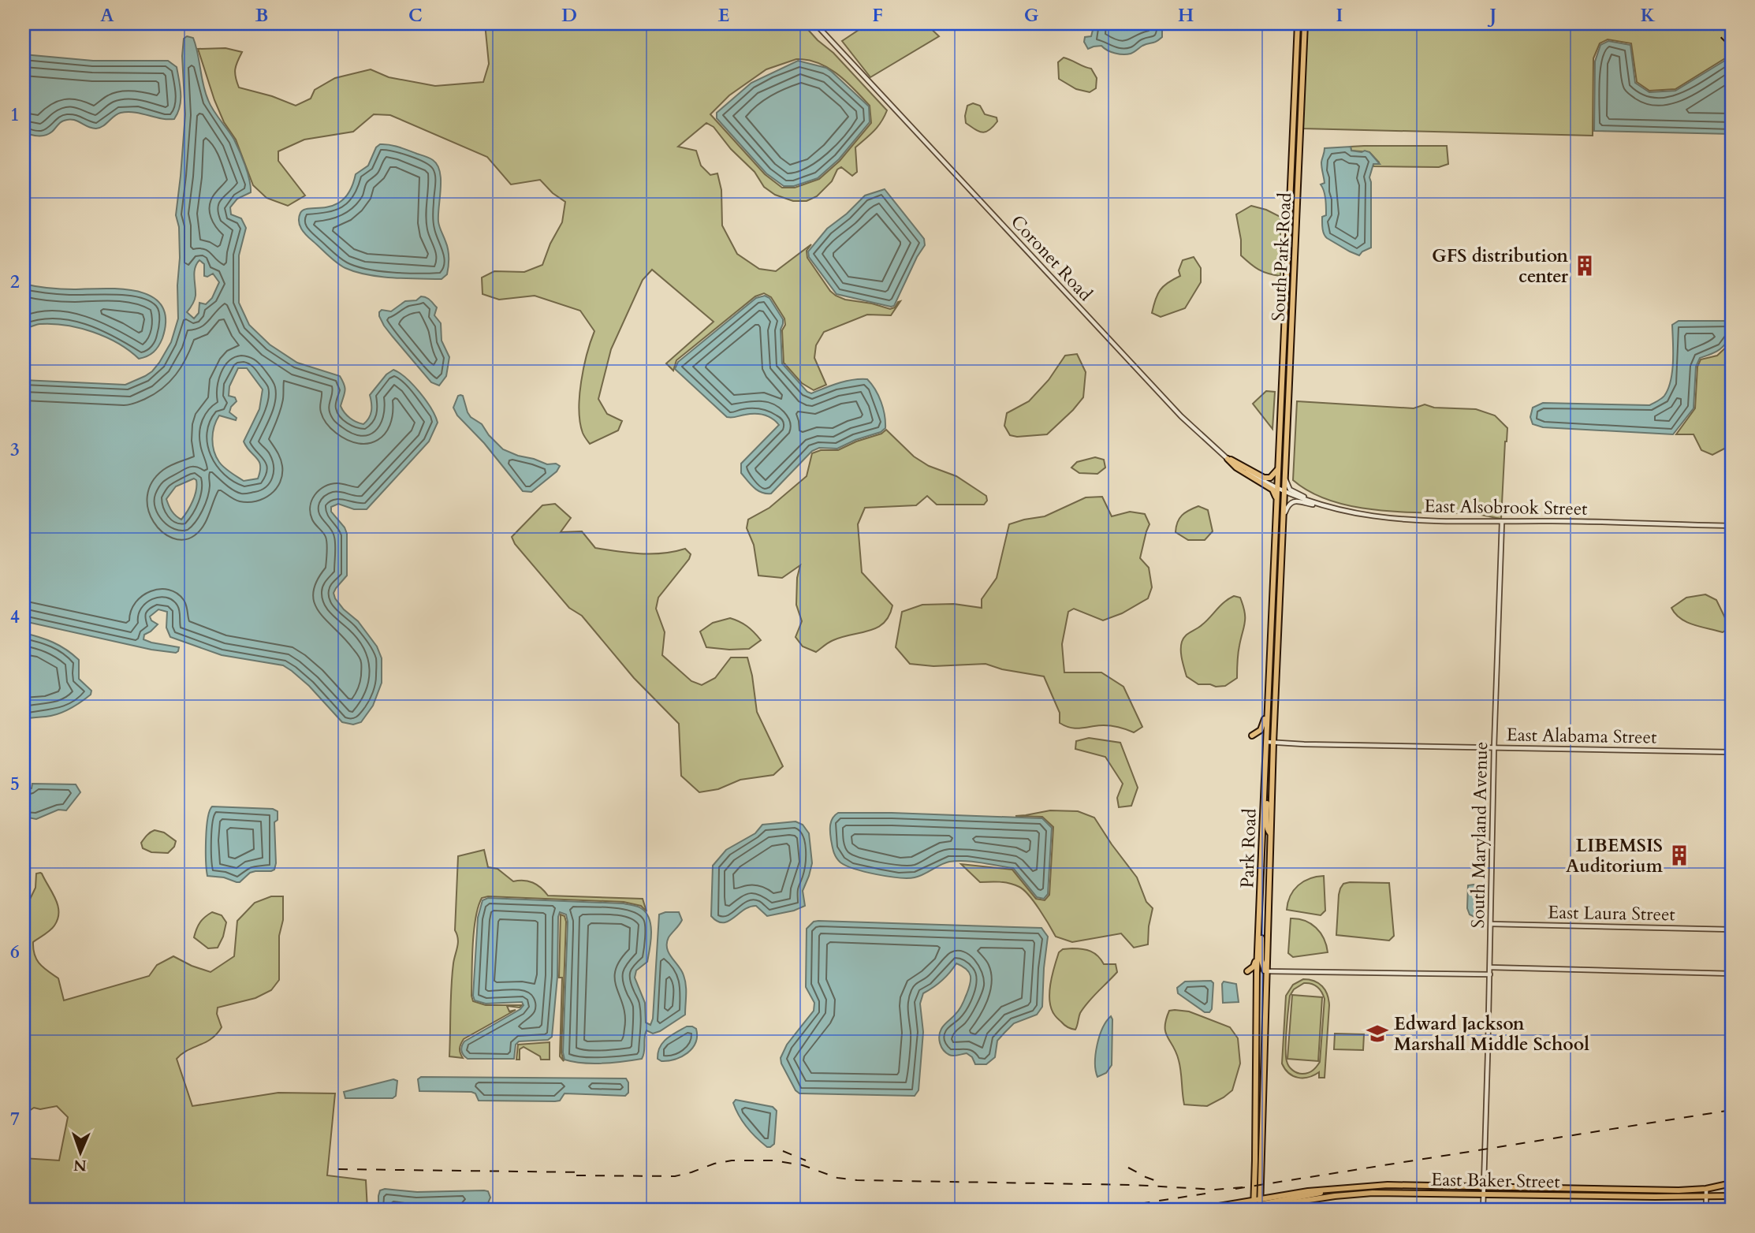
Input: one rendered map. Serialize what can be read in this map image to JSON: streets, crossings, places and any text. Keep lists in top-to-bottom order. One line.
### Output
{"streets":{"main road":["South Park Road","Park Road","East Baker Street"],"street":["Coronet Road","East Alsobrook Street","East Alabama Street","South Maryland Avenue","East Laura Street"]},"crossings":[["South Park Road","Coronet Road"],["South Park Road","East Alsobrook Street"],["South Park Road","Park Road"],["Coronet Road","East Alsobrook Street"],["Coronet Road","Park Road"],["East Alsobrook Street","South Maryland Avenue"],["East Alsobrook Street","Park Road"],["East Alabama Street","South Maryland Avenue"],["East Alabama Street","Park Road"],["South Maryland Avenue","East Laura Street"],["South Maryland Avenue","East Baker Street"],["Park Road","East Baker Street"]],"places":{"building":["GFS distribution center","LIBEMSIS Auditorium"],"school or university":["Edward Jackson Marshall Middle School"]},"north":"bottom","grid":{"columns":["A","B","C","D","E","F","G","H","I","J","K"],"rows":["1","2","3","4","5","6","7"]}}
